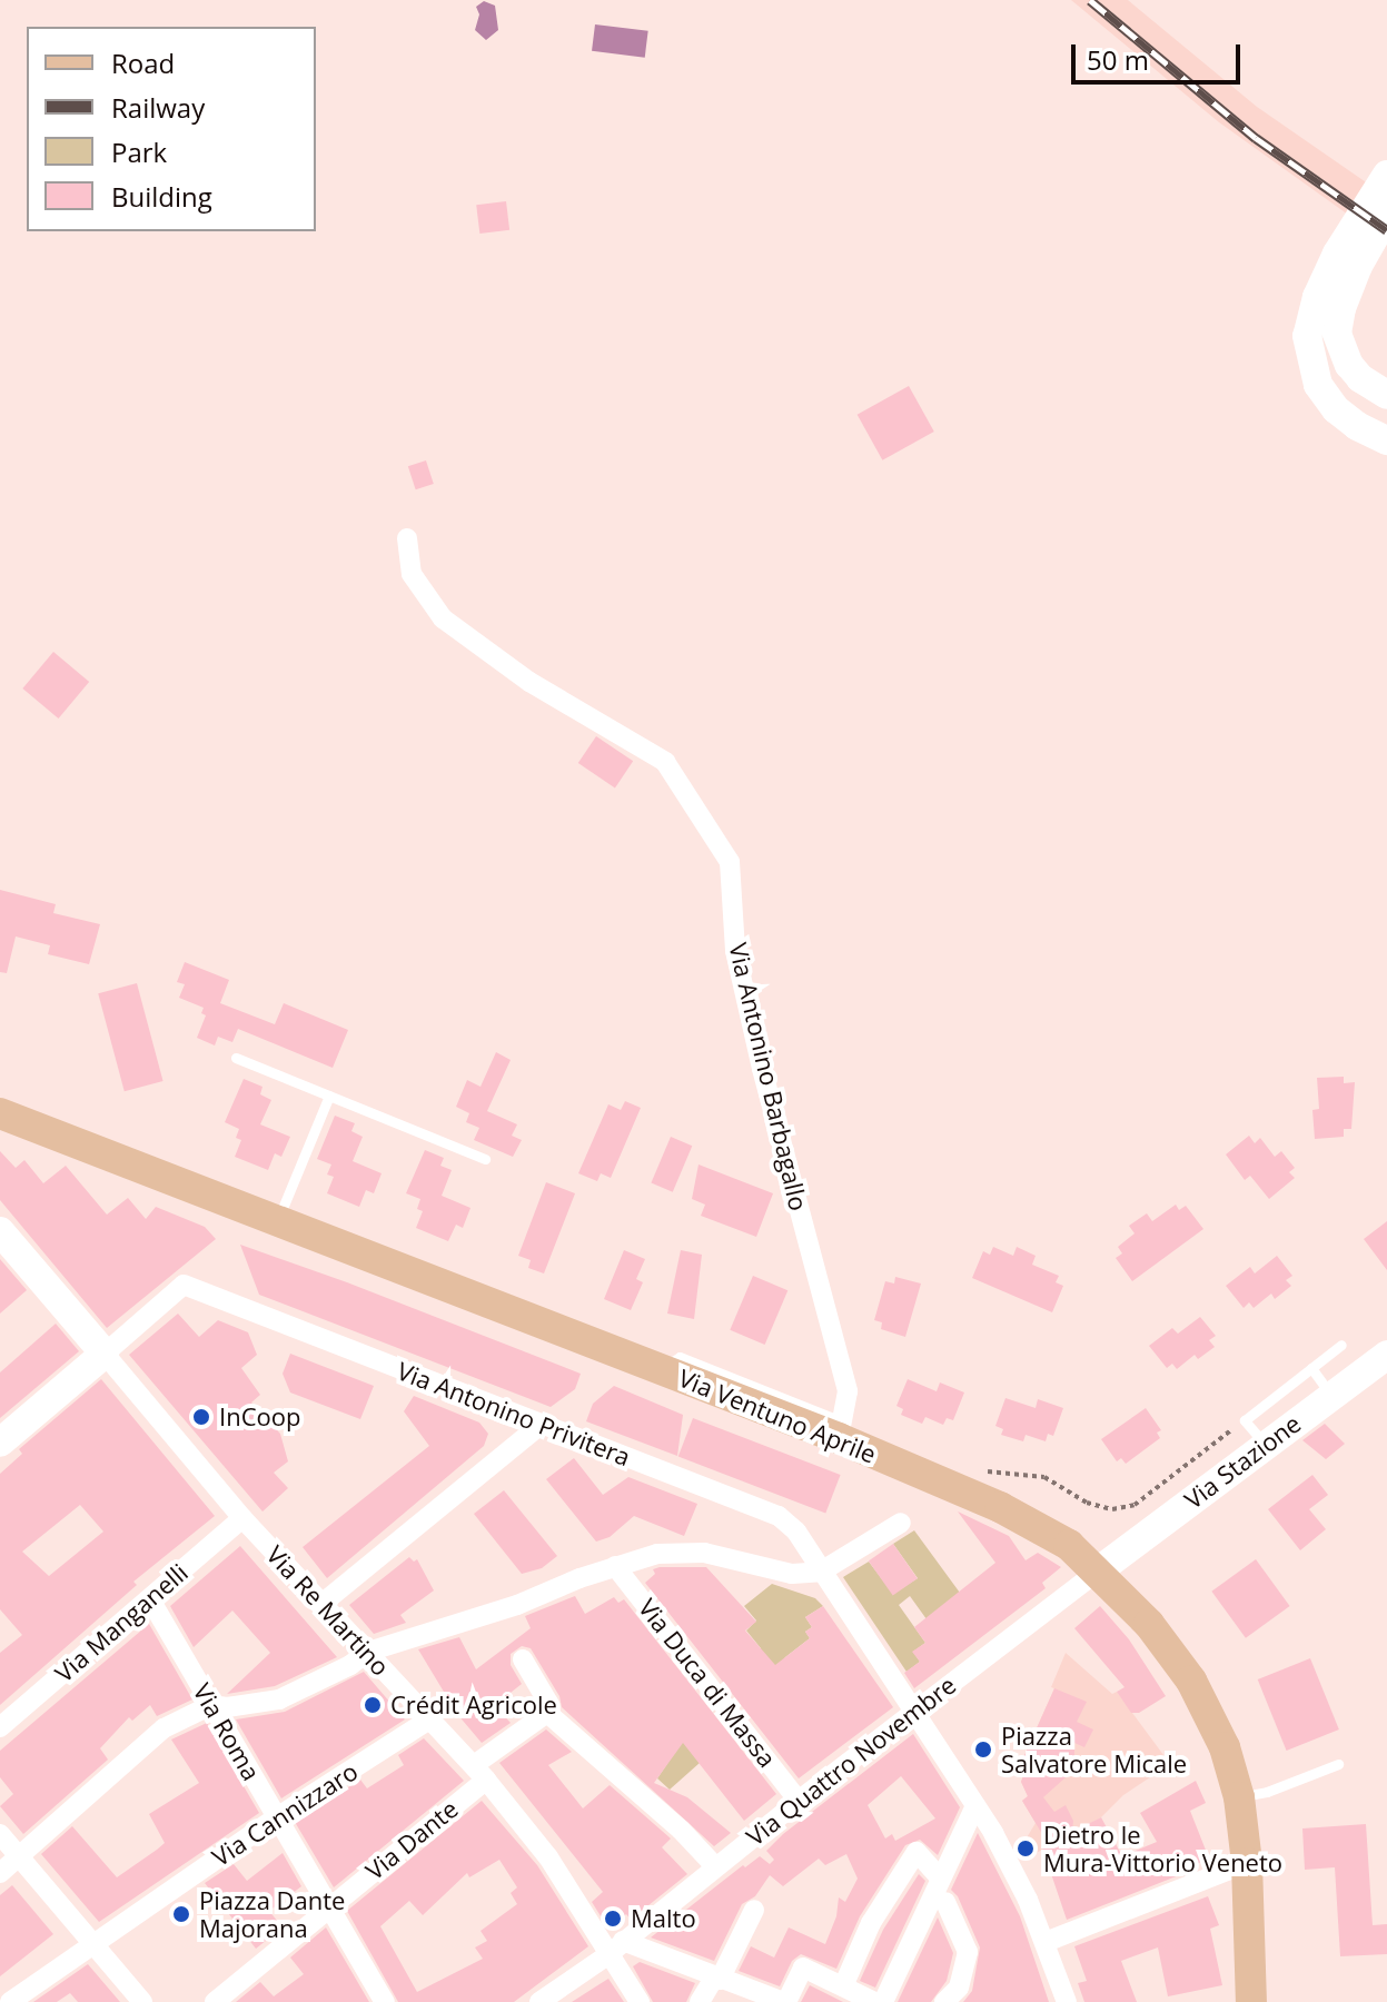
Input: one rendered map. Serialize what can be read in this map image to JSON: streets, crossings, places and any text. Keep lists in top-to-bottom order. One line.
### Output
{"streets":{"main road":["Via Ventuno Aprile","Via Stazione","Via Re Martino"],"street":["Via Antonino Barbagallo","Via Antonino Privitera","Via Manganelli","Via Duca di Massa","Via Roma","Via Quattro Novembre","Via Cannizzaro","Via Dante"]},"crossings":[["Via Antonino Barbagallo","Via Ventuno Aprile"],["Via Antonino Privitera","Via Re Martino"],["Via Antonino Privitera","Via Quattro Novembre"],["Via Ventuno Aprile","Via Stazione"],["Via Ventuno Aprile","Via Quattro Novembre"],["Via Stazione","Via Quattro Novembre"],["Via Re Martino","Via Manganelli"],["Via Re Martino","Via Quattro Novembre"],["Via Re Martino","Via Cannizzaro"],["Via Re Martino","Via Dante"],["Via Manganelli","Via Roma"],["Via Duca di Massa","Via Quattro Novembre"],["Via Roma","Via Cannizzaro"],["Via Roma","Via Dante"]],"places":["InCoop","Crédit Agricole","Piazza Salvatore Micale","Dietro le Mura-Vittorio Veneto","Piazza Dante Majorana","Malto"],"legend":["Road","Railway","Park","Building"],"scale_bar":"50 m"}
